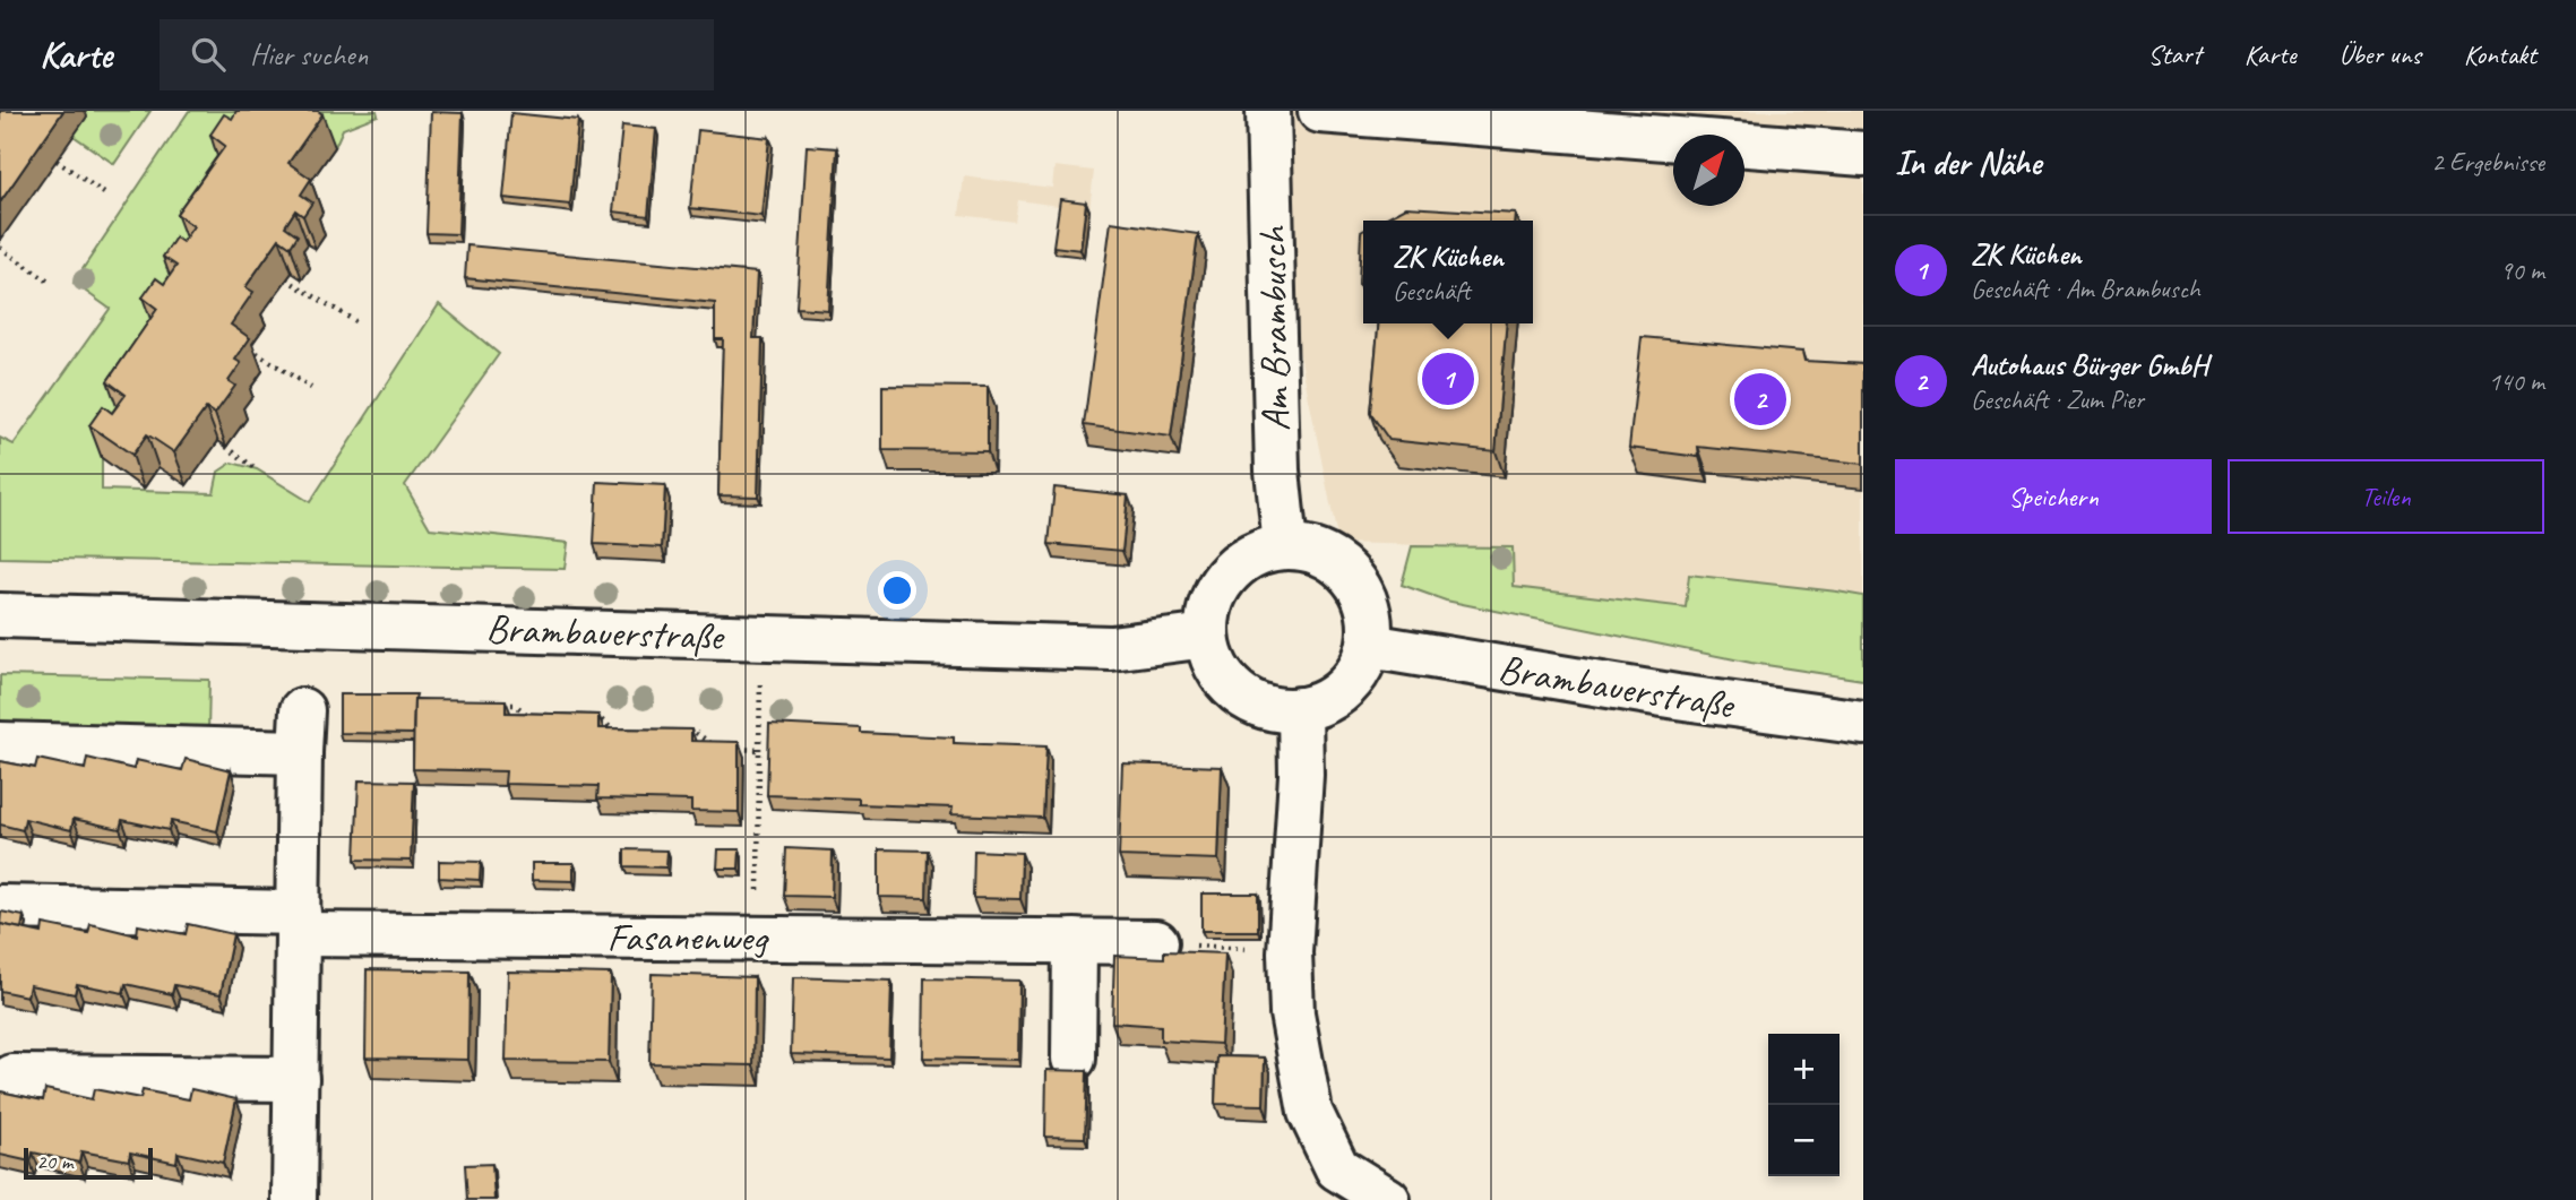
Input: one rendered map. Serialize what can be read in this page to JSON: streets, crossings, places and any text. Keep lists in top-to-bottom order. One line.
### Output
{"streets":{"street":["Am Brambusch","Brambauerstraße","Fasanenweg"]},"crossings":[["Am Brambusch","Brambauerstraße"]],"scale_bar":"20 m","north":"top right","page":{"header":"Karte","search":"Hier suchen","nav":["Start","Karte","Über uns","Kontakt"],"heading":["In der Nähe","2 Ergebnisse"],"list":[{"mark":"1","name":"ZK Küchen","note":"Geschäft · Am Brambusch","value":"90 m"},{"mark":"2","name":"Autohaus Bürger GmbH","note":"Geschäft · Zum Pier","value":"140 m"}],"popup":["ZK Küchen","Geschäft"],"pins":["1","2"],"buttons":["Speichern","Teilen"],"map_buttons":["+","−"],"scale":"20 m"}}
